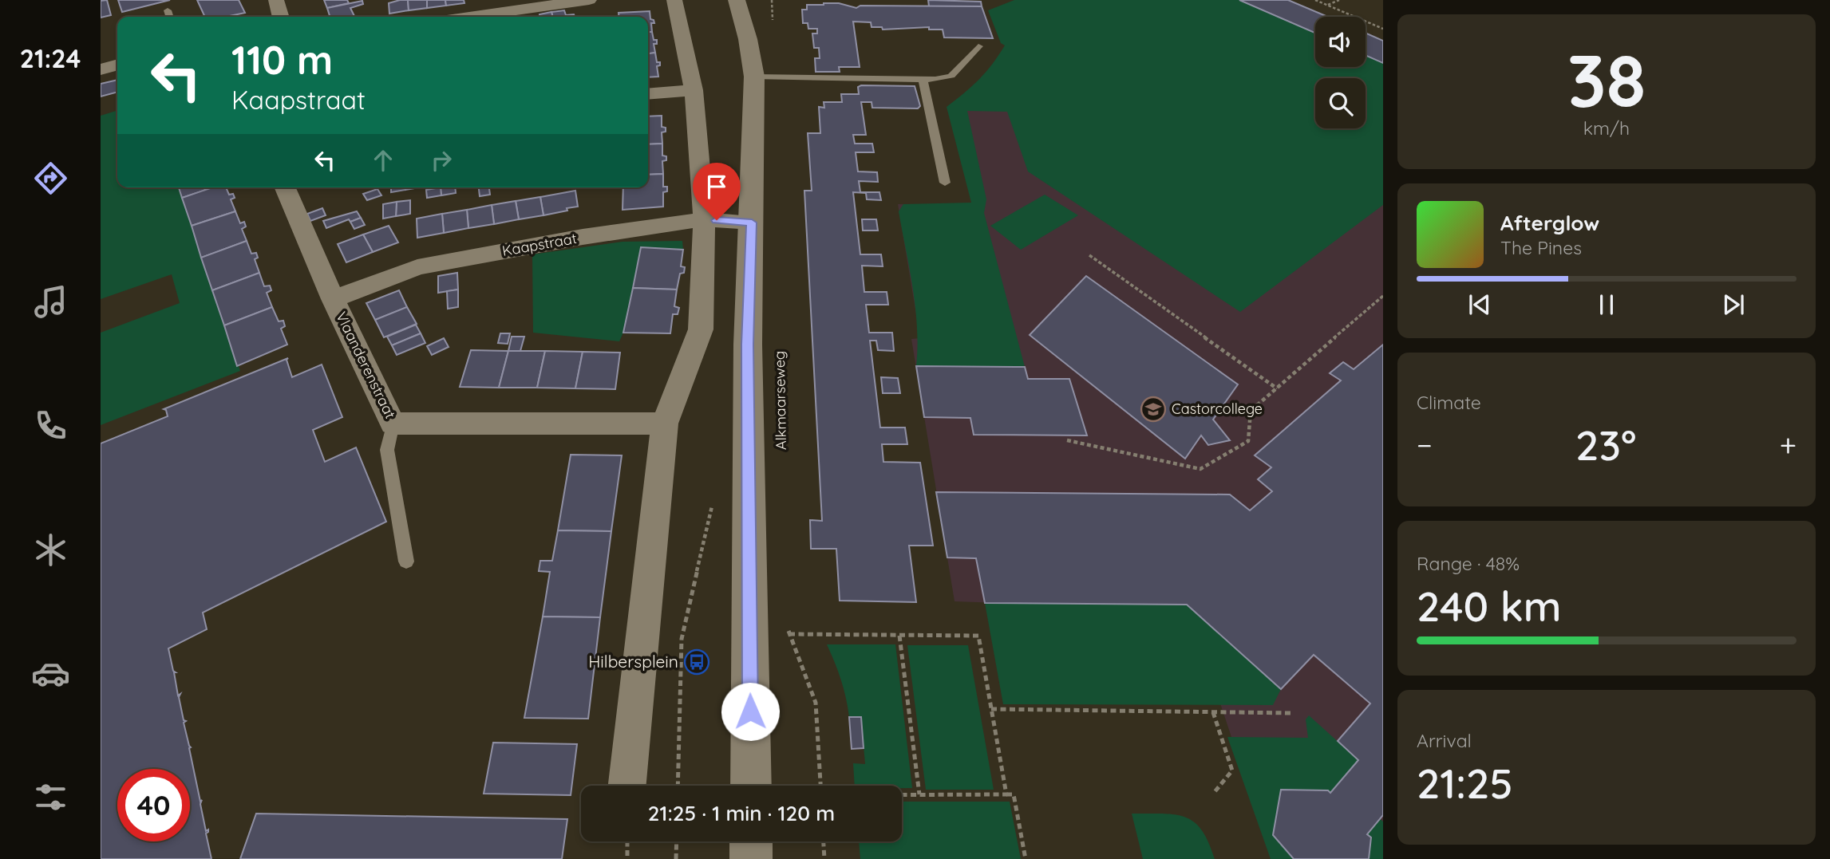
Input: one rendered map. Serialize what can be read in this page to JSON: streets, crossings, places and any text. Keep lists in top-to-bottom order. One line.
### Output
{"streets":{"street":["Kaapstraat","Vlaanderenstraat"]},"crossings":[["Kaapstraat","Vlaanderenstraat"]],"places":{"school or university":["Castorcollege"],"bus stop":["Hilbersplein"]},"page":{"tabs":"21:24","tile":[["38","km/h"],"Climate",["Range · 48%","240 km"],["Arrival","21:25"]],"turn":["110 m","Kaapstraat"],"song":["Afterglow","The Pines"],"heat":["−","23°","+"],"limit":"40","trip":"21:25 · 1 min · 120 m"}}
